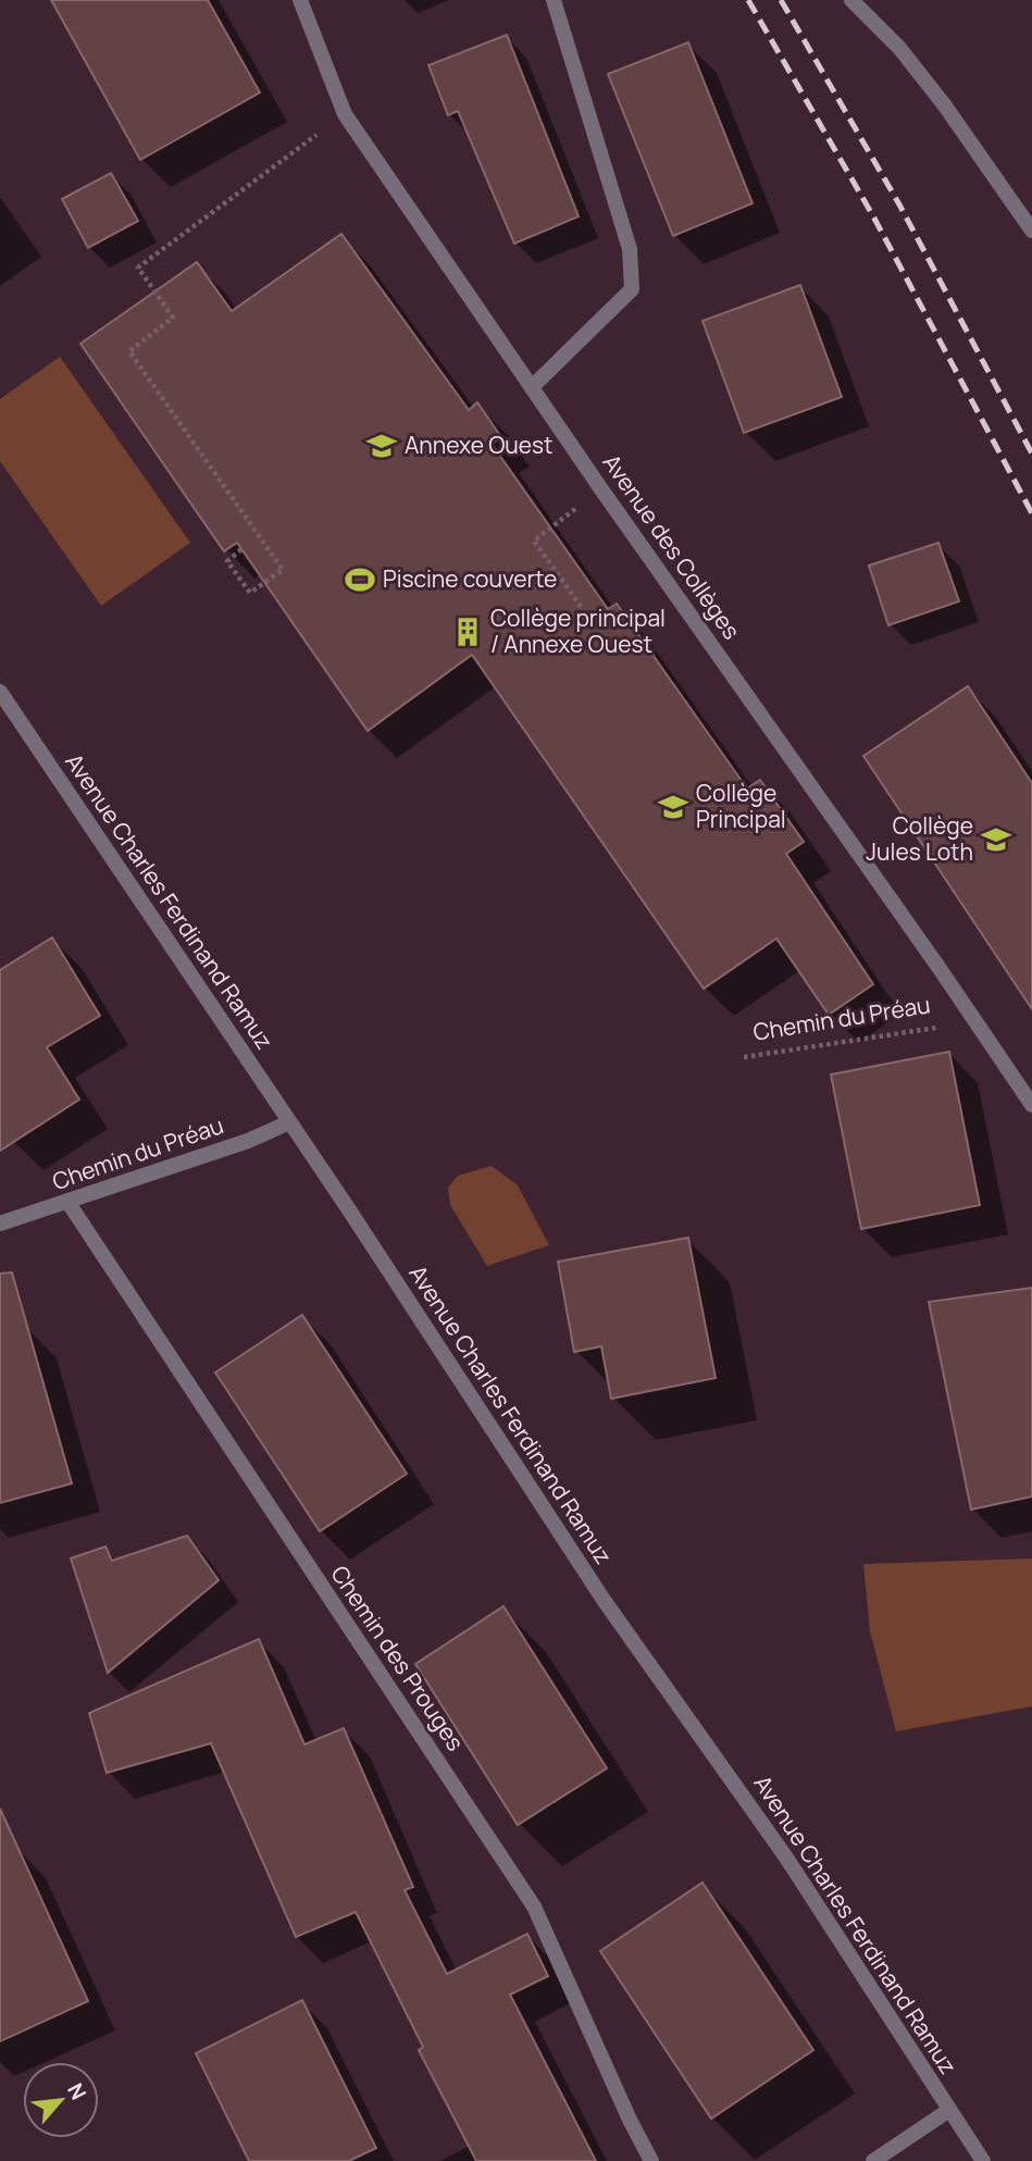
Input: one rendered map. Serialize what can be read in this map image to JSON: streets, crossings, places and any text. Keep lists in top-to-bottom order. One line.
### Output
{"streets":{"street":["Avenue des Collèges","Avenue Charles Ferdinand Ramuz","Chemin du Préau","Chemin des Prouges"]},"crossings":[["Avenue Charles Ferdinand Ramuz","Chemin du Préau"],["Chemin du Préau","Chemin des Prouges"]],"places":{"school or university":["Annexe Ouest","Collège Principal","Collège Jules Loth"],"sports":["Piscine couverte"],"building":["Collège principal / Annexe Ouest"]},"north":"top right"}
